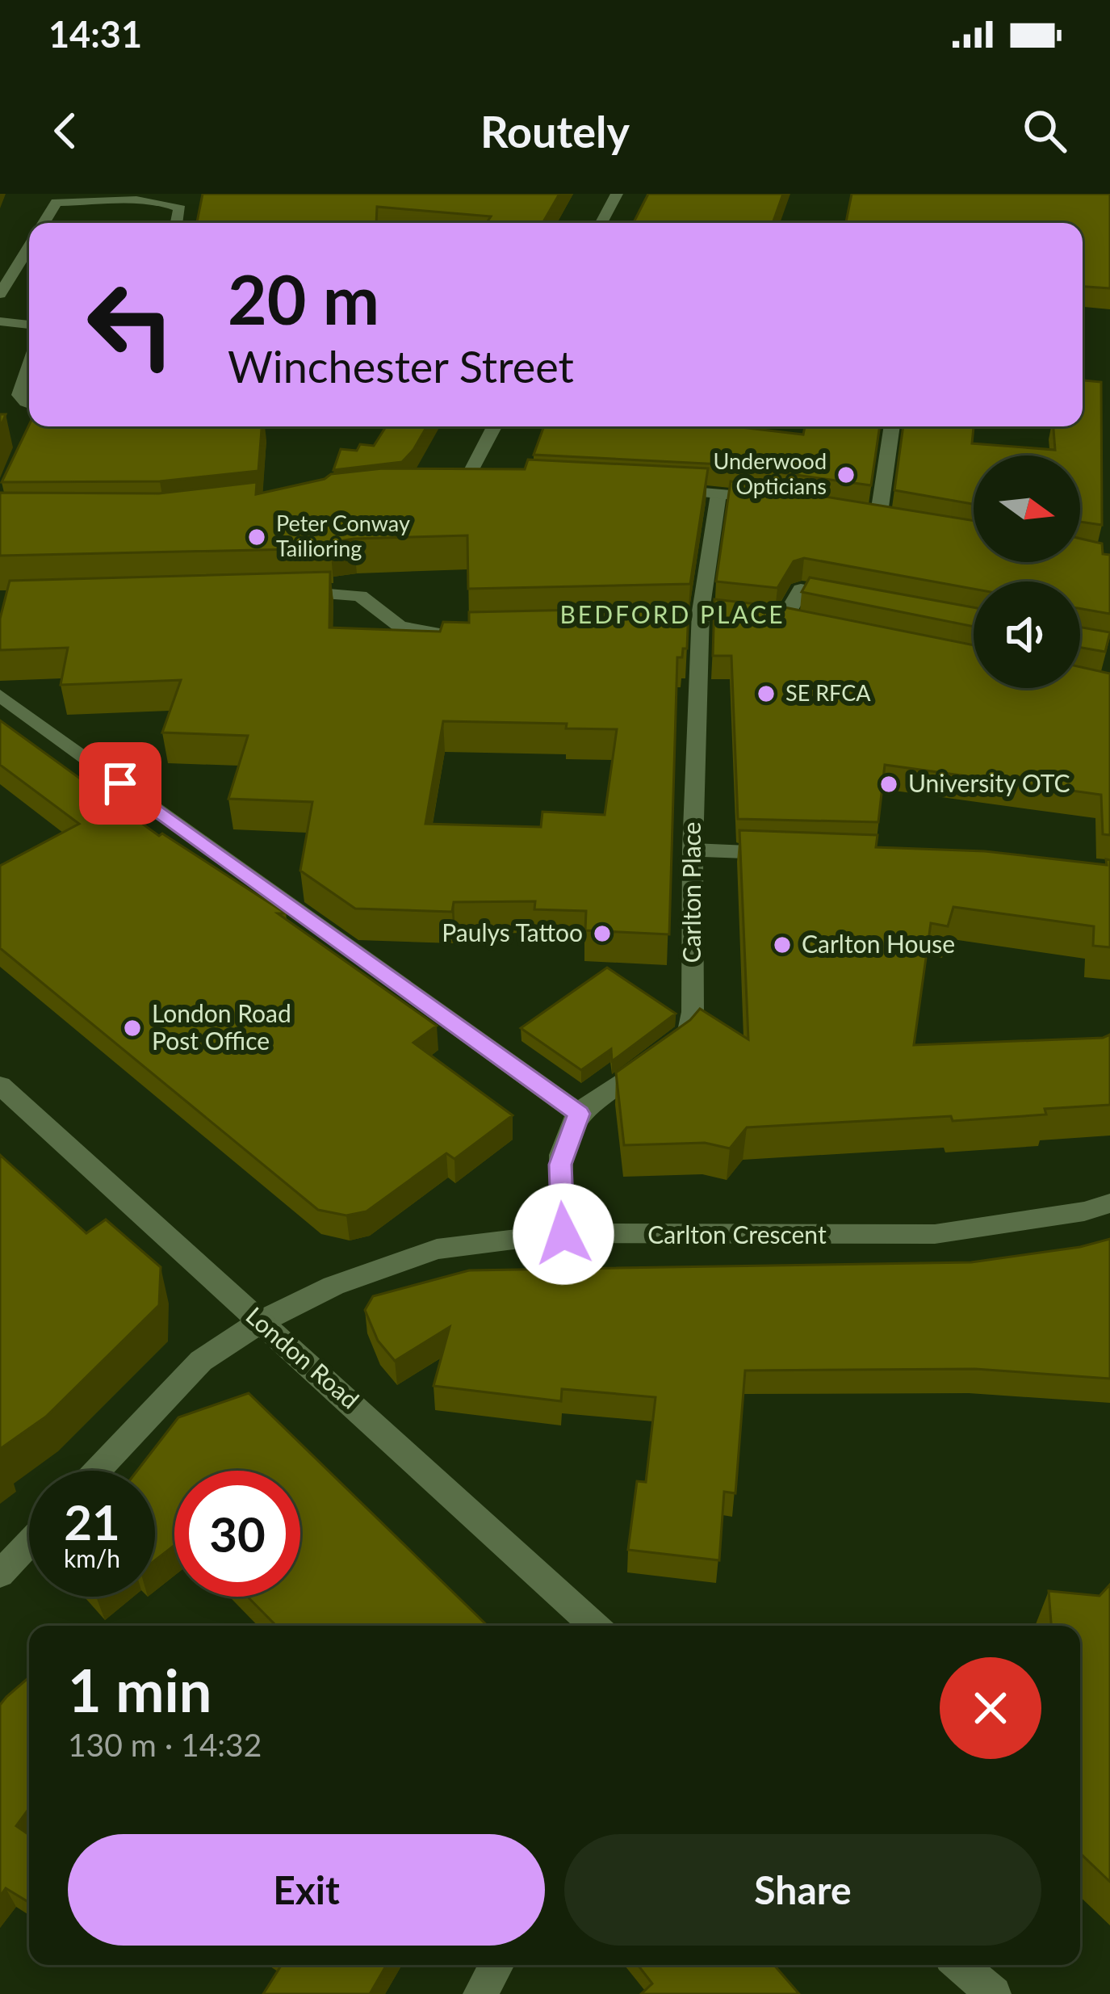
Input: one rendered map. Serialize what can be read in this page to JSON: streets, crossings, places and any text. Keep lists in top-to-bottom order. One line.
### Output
{"streets":{"street":["Carlton Place","Carlton Crescent","London Road"]},"crossings":[["Carlton Crescent","London Road"]],"districts":["BEDFORD PLACE"],"places":["Underwood Opticians","Peter Conway Tailioring","SE RFCA","University OTC","Paulys Tattoo","Carlton House","London Road Post Office"],"north":"right","page":{"status":"14:31","header":"Routely","turn":["20 m","Winchester Street"],"speed":"21 km/h","limit":"30","heading":["1 min","130 m · 14:32"],"buttons":["Exit","Share"]}}
